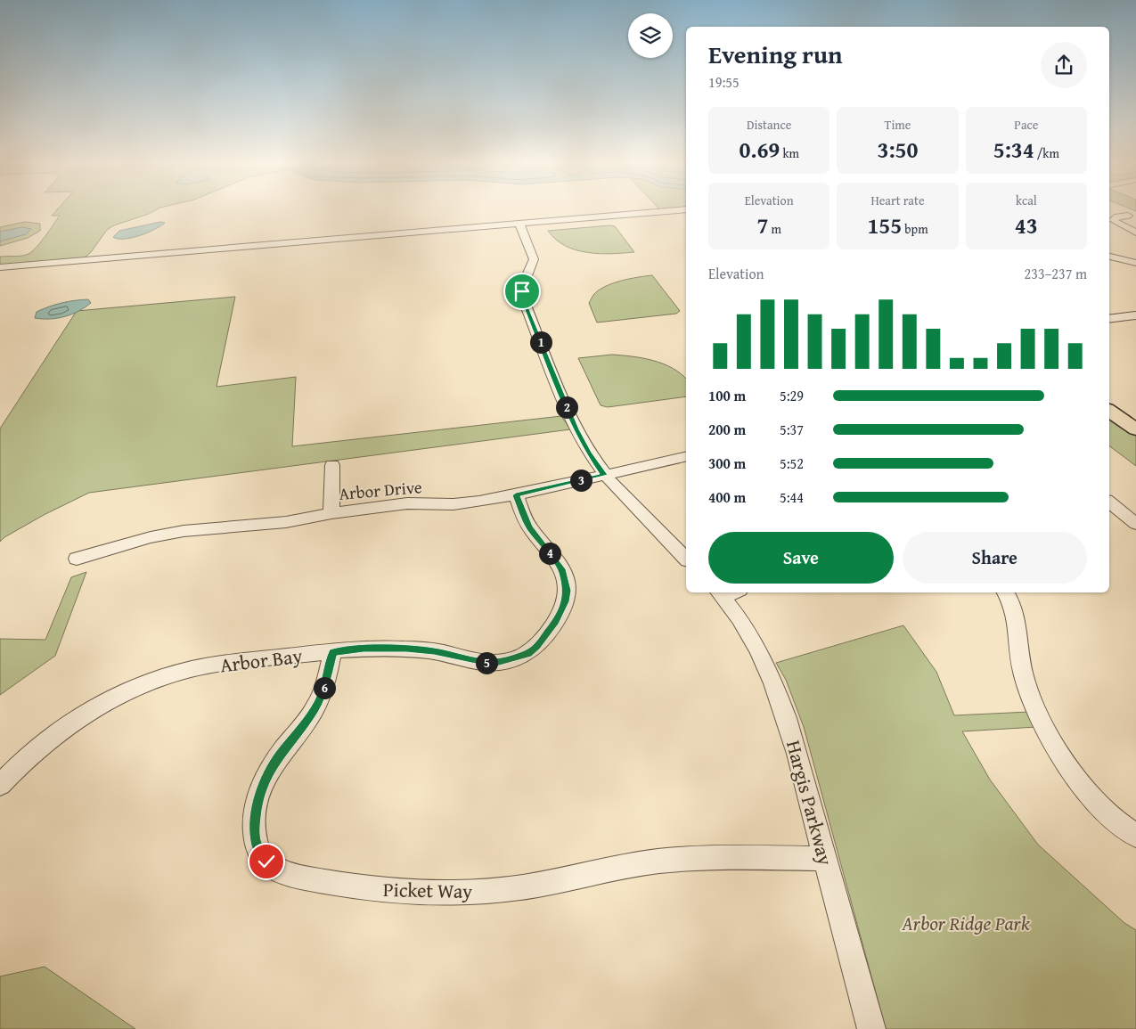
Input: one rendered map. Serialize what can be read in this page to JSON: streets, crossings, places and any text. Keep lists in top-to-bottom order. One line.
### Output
{"streets":{"street":["Arbor Drive","Arbor Bay","Hargis Parkway","Picket Way"]},"crossings":[["Arbor Drive","Arbor Bay"],["Arbor Bay","Picket Way"],["Hargis Parkway","Picket Way"]],"parks":["Arbor Ridge Park"],"page":{"heading":["Evening run","19:55"],"stats":[["Distance","0.69 km"],["Time","3:50"],["Pace","5:34 /km"],["Elevation","7 m"],["Heart rate","155 bpm"],["kcal","43"]],"chart":["Elevation","233–237 m"],"pins":["1","2","3","4","5","6"],"list":[{"name":"100 m","note":"5:29"},{"name":"200 m","note":"5:37"},{"name":"300 m","note":"5:52"},{"name":"400 m","note":"5:44"}],"buttons":["Save","Share"]}}
